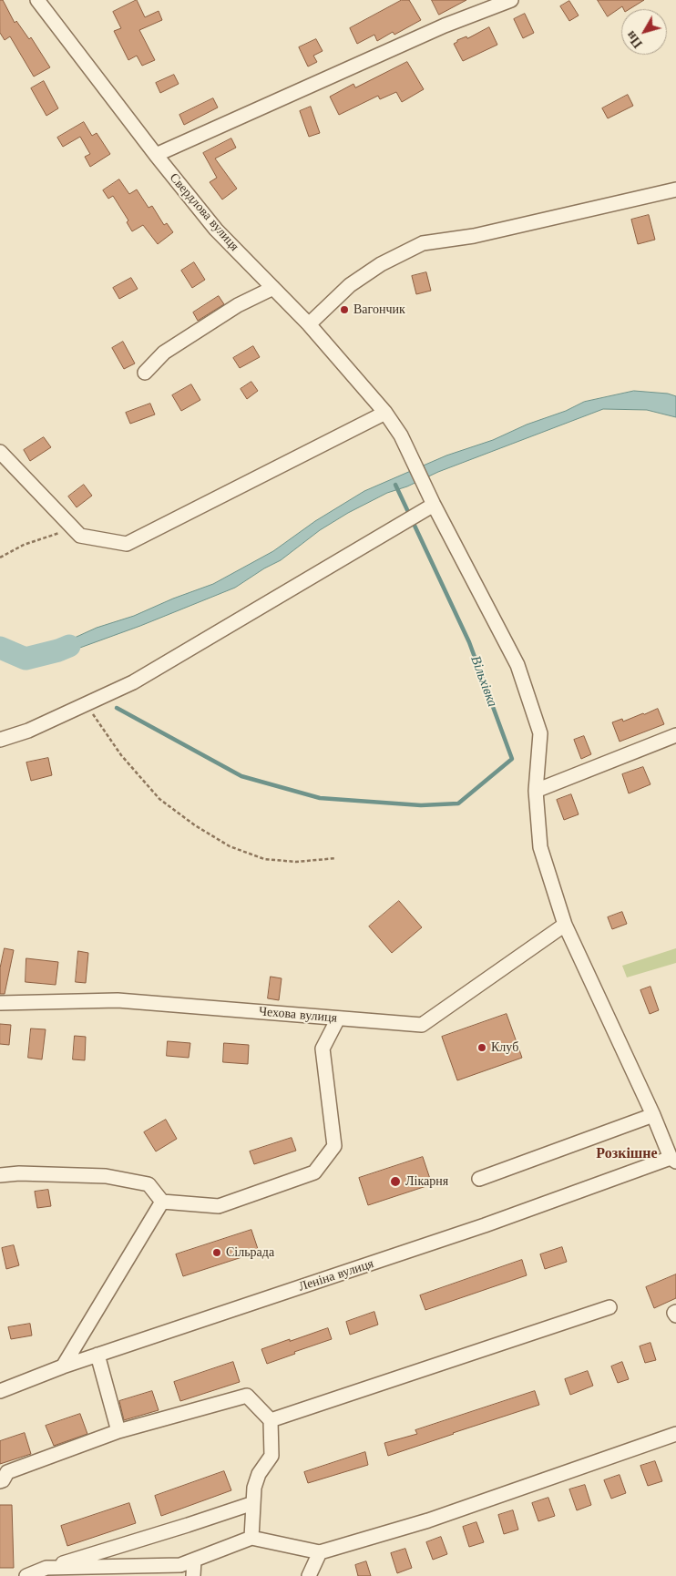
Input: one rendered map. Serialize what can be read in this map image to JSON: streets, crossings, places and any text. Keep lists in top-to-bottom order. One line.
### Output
{"streets":{"street":["Свердлова вулиця","Чехова вулиця","Леніна вулиця"]},"crossings":[["Свердлова вулиця","Чехова вулиця"],["Свердлова вулиця","Леніна вулиця"]],"districts":["Розкішне"],"water":["Вільхівка"],"places":["Вагончик","Клуб","Лікарня","Сільрада"],"north":"bottom left"}
